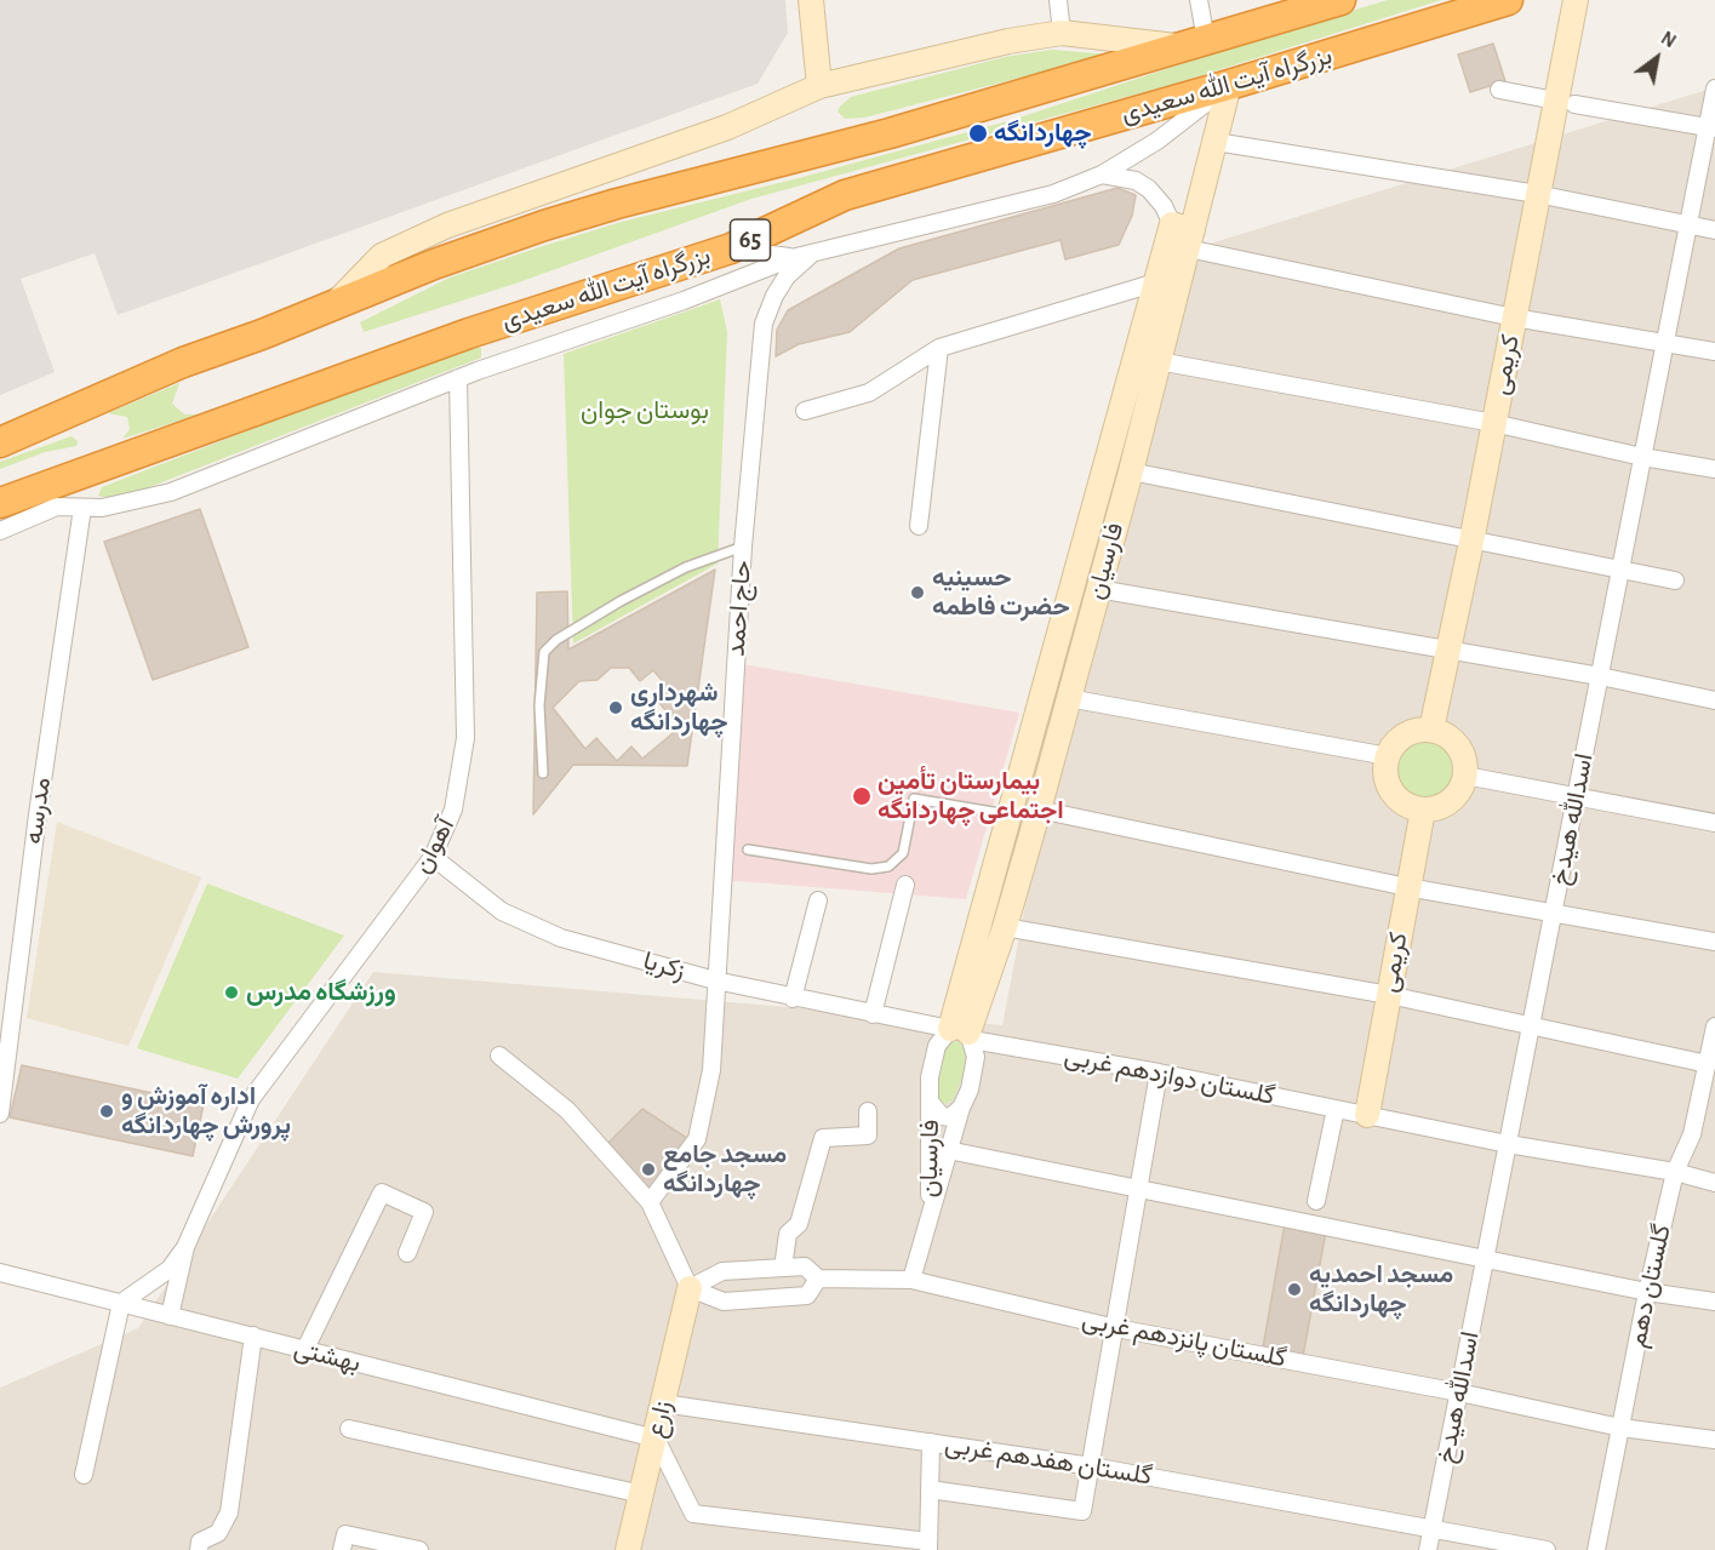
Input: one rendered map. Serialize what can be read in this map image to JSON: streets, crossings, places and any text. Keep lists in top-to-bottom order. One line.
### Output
{"streets":{"highway":["بزرگراه آیت الله سعیدی","65"],"street":["کریمی","فارسیان","حاج احمد","مدرسه","اسدالله هیدخ","آهوان","زکریا","گلستان دوازدهم غربی","گلستان دهم","گلستان پانزدهم غربی","بهشتی","زارع","گلستان هفدهم غربی"]},"crossings":[["بزرگراه آیت الله سعیدی","فارسیان"],["کریمی","گلستان دوازدهم غربی"],["فارسیان","زکریا"],["فارسیان","گلستان دوازدهم غربی"],["فارسیان","گلستان پانزدهم غربی"],["حاج احمد","زکریا"],["اسدالله هیدخ","گلستان دوازدهم غربی"],["اسدالله هیدخ","گلستان پانزدهم غربی"],["اسدالله هیدخ","گلستان هفدهم غربی"],["آهوان","زکریا"],["زکریا","گلستان دوازدهم غربی"],["گلستان دوازدهم غربی","گلستان دهم"],["گلستان دهم","گلستان پانزدهم غربی"],["بهشتی","زارع"],["زارع","گلستان هفدهم غربی"]],"parks":["بوستان جوان"],"places":["چهاردانگه","حسینیه حضرت فاطمه","شهرداری چهاردانگه","بیمارستان تأمین اجتماعی چهاردانگه","ورزشگاه مدرس","اداره آموزش و پرورش چهاردانگه","مسجد جامع چهاردانگه","مسجد احمدیه چهاردانگه"],"north":"top right"}
